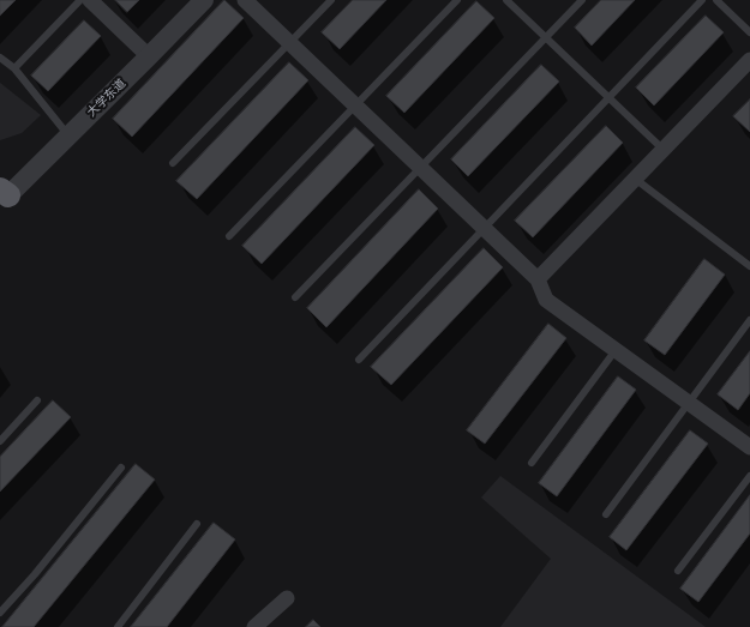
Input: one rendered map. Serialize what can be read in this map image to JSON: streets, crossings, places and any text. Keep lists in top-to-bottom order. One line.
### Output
{"streets":{"street":["大学东道"]}}
